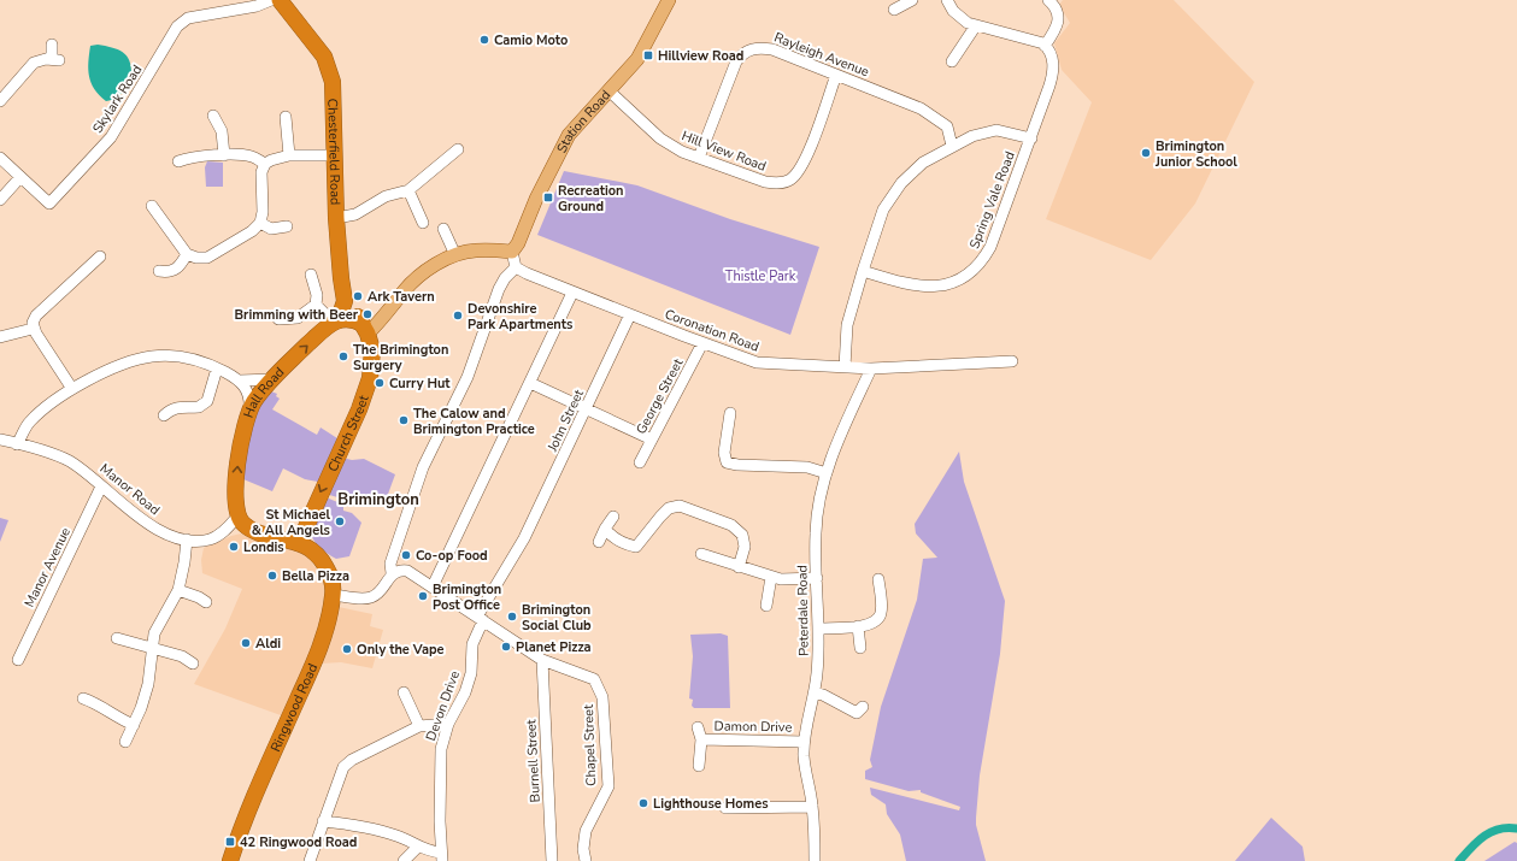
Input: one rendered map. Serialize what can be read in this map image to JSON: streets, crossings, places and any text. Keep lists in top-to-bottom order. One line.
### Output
{"streets":{"highway":["Chesterfield Road","Hall Road","Church Street","Ringwood Road"],"main road":["Station Road"],"street":["Rayleigh Avenue","Skylark Road","Hill View Road","Spring Vale Road","Coronation Road","George Street","John Street","Manor Road","Manor Avenue","Peterdale Road","Devon Drive","Damon Drive","Chapel Street","Burnell Street"]},"crossings":[["Rayleigh Avenue","Hill View Road"],["Station Road","Hill View Road"],["Chesterfield Road","Hall Road"],["Chesterfield Road","Church Street"],["Coronation Road","George Street"],["Coronation Road","John Street"],["Coronation Road","Peterdale Road"],["Hall Road","Manor Road"],["Hall Road","Ringwood Road"],["John Street","Devon Drive"],["John Street","Chapel Street"],["Church Street","Ringwood Road"],["Manor Road","Manor Avenue"],["Manor Road","Ringwood Road"],["Peterdale Road","Damon Drive"],["Devon Drive","Chapel Street"],["Chapel Street","Burnell Street"]],"one_way":["Hall Road","Church Street"],"districts":["Brimington"],"parks":["Thistle Park"],"places":{"other":["Camio Moto","Brimington Junior School","Ark Tavern","Brimming with Beer","Devonshire Park Apartments","The Brimington Surgery","Curry Hut","The Calow and Brimington Practice","St Michael & All Angels","Londis","Co-op Food","Bella Pizza","Brimington Post Office","Brimington Social Club","Aldi","Planet Pizza","Only the Vape","Lighthouse Homes"],"transit":["Hillview Road","Recreation Ground","42 Ringwood Road"]}}
